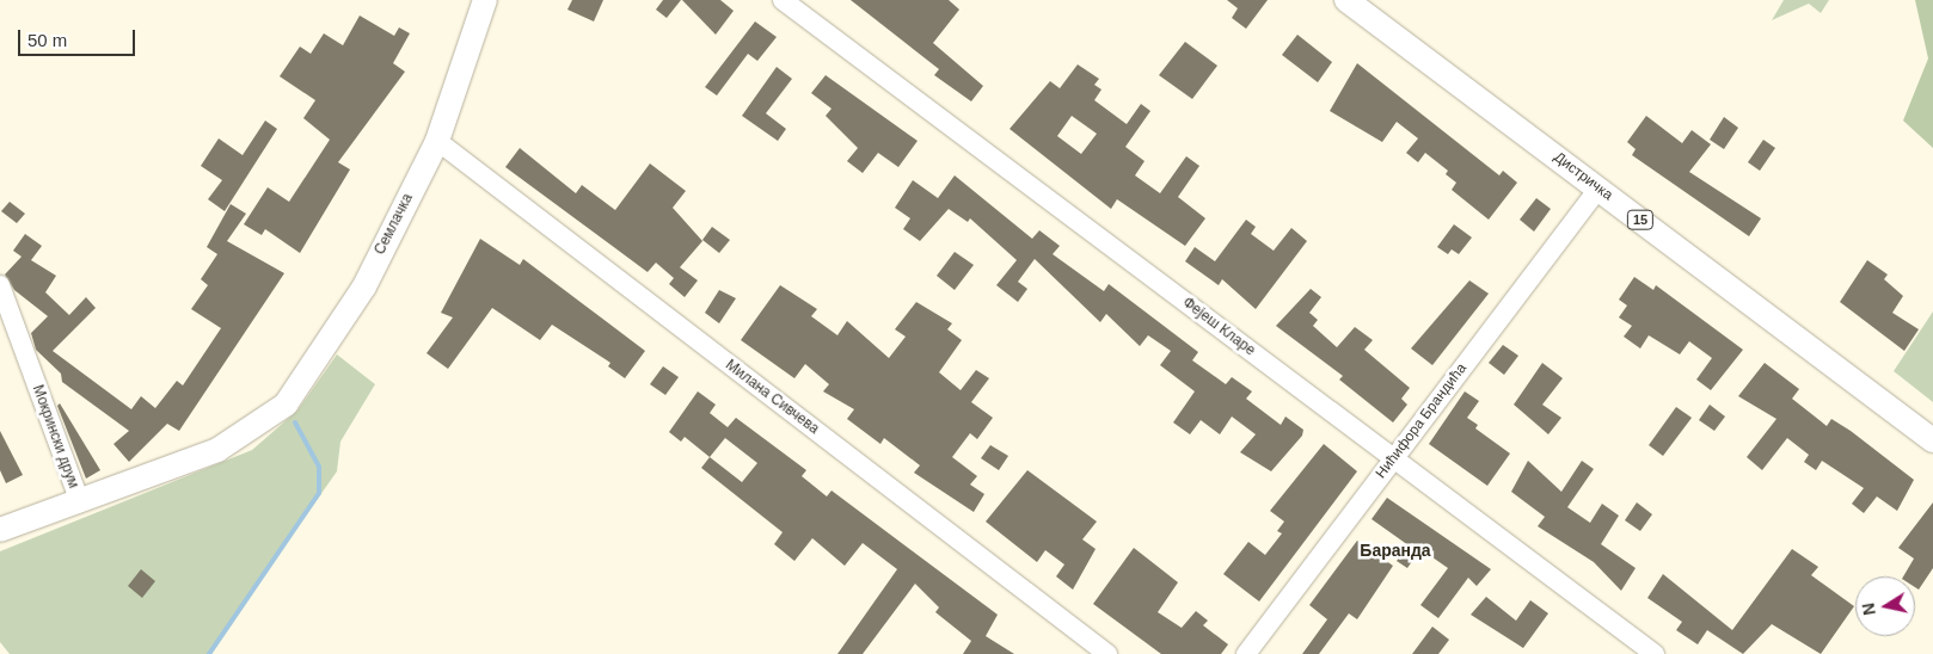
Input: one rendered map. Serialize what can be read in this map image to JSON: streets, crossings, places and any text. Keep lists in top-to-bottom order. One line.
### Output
{"streets":{"main road":["Дистричка","15","Семлачка","Мокрински друм"],"street":["Фејеш Кларе","Милана Сивчева","Нићифора Брандића"]},"crossings":[["Дистричка","Нићифора Брандића"],["Семлачка","Милана Сивчева"],["Семлачка","Мокрински друм"],["Фејеш Кларе","Нићифора Брандића"]],"districts":["Баранда"],"scale_bar":"50 m","north":"left"}
